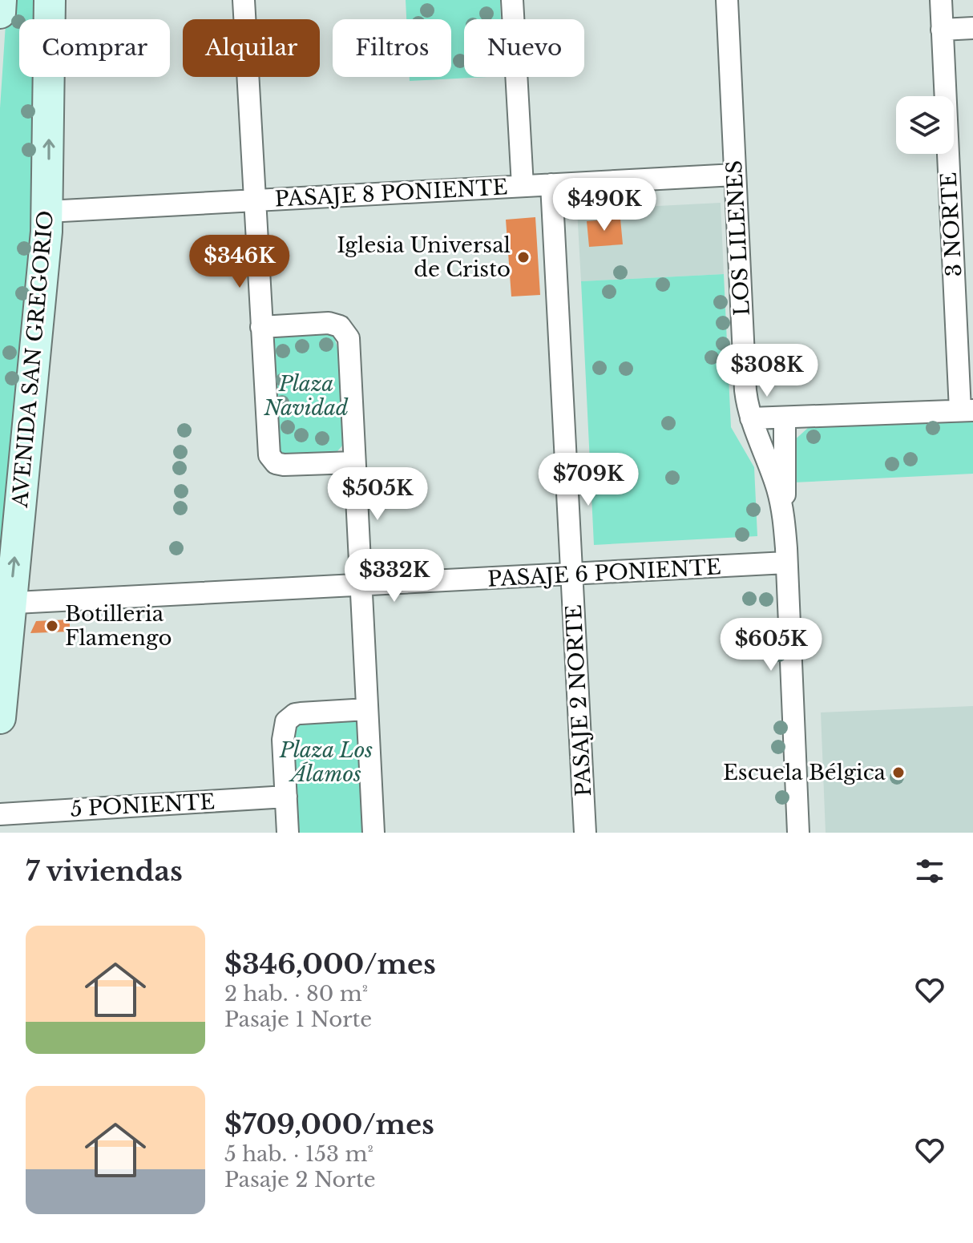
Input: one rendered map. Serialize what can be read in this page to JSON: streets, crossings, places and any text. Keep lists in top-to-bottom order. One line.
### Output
{"streets":{"main road":["AVENIDA SAN GREGORIO"],"street":["PASAJE 8 PONIENTE","3 NORTE","LOS LILENES","PASAJE 6 PONIENTE","PASAJE 2 NORTE","5 PONIENTE"]},"crossings":[["PASAJE 8 PONIENTE","LOS LILENES"],["PASAJE 8 PONIENTE","AVENIDA SAN GREGORIO"],["PASAJE 8 PONIENTE","PASAJE 2 NORTE"],["LOS LILENES","PASAJE 6 PONIENTE"],["AVENIDA SAN GREGORIO","PASAJE 6 PONIENTE"],["PASAJE 6 PONIENTE","PASAJE 2 NORTE"]],"one_way":["AVENIDA SAN GREGORIO"],"parks":["Plaza Navidad","Plaza Los Álamos"],"places":["Iglesia Universal de Cristo","Botilleria Flamengo","Escuela Bélgica"],"page":{"chip":["Comprar","Alquilar","Filtros","Nuevo"],"price":["$490K","$346K","$308K","$709K","$505K","$332K","$605K"],"heading":"7 viviendas","list":[{"name":"$346,000/mes","note":"2 hab. · 80 m² · Pasaje 1 Norte"},{"name":"$709,000/mes","note":"5 hab. · 153 m² · Pasaje 2 Norte"}]}}
